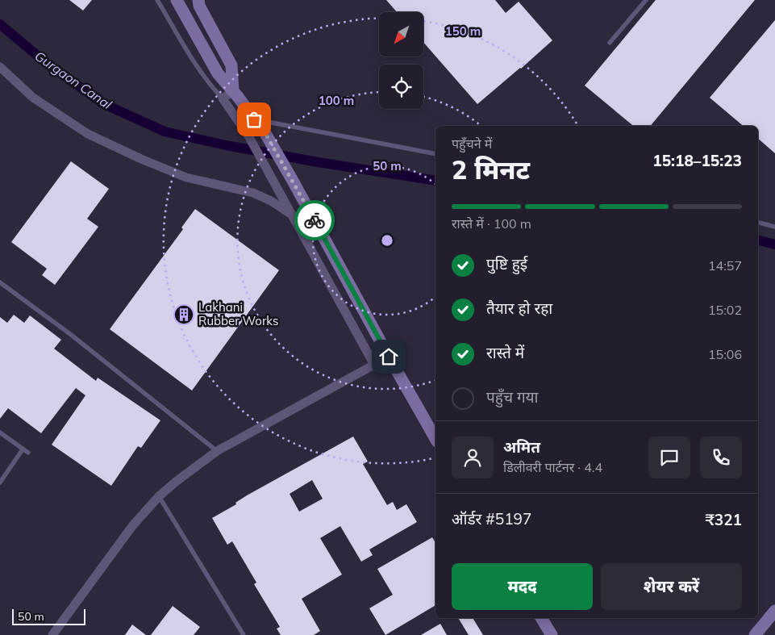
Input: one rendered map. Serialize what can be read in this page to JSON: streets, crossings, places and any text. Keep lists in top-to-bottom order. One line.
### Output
{"water":["Gurgaon Canal"],"places":{"building":["Lakhani Rubber Works"]},"scale_bar":"50 m","north":"bottom left","page":{"heading":["2 मिनट","पहुँचने में","15:18–15:23"],"panel":["अमित","डिलीवरी पार्टनर · 4.4","ऑर्डर #5197","₹321"],"bar":"रास्ते में · 100 m","list":[["पुष्टि हुई","14:57"],["तैयार हो रहा","15:02"],["रास्ते में","15:06"],"पहुँच गया"],"buttons":["मदद","शेयर करें"],"scale":"50 m"},"rings":["150 m","100 m","50 m"]}
